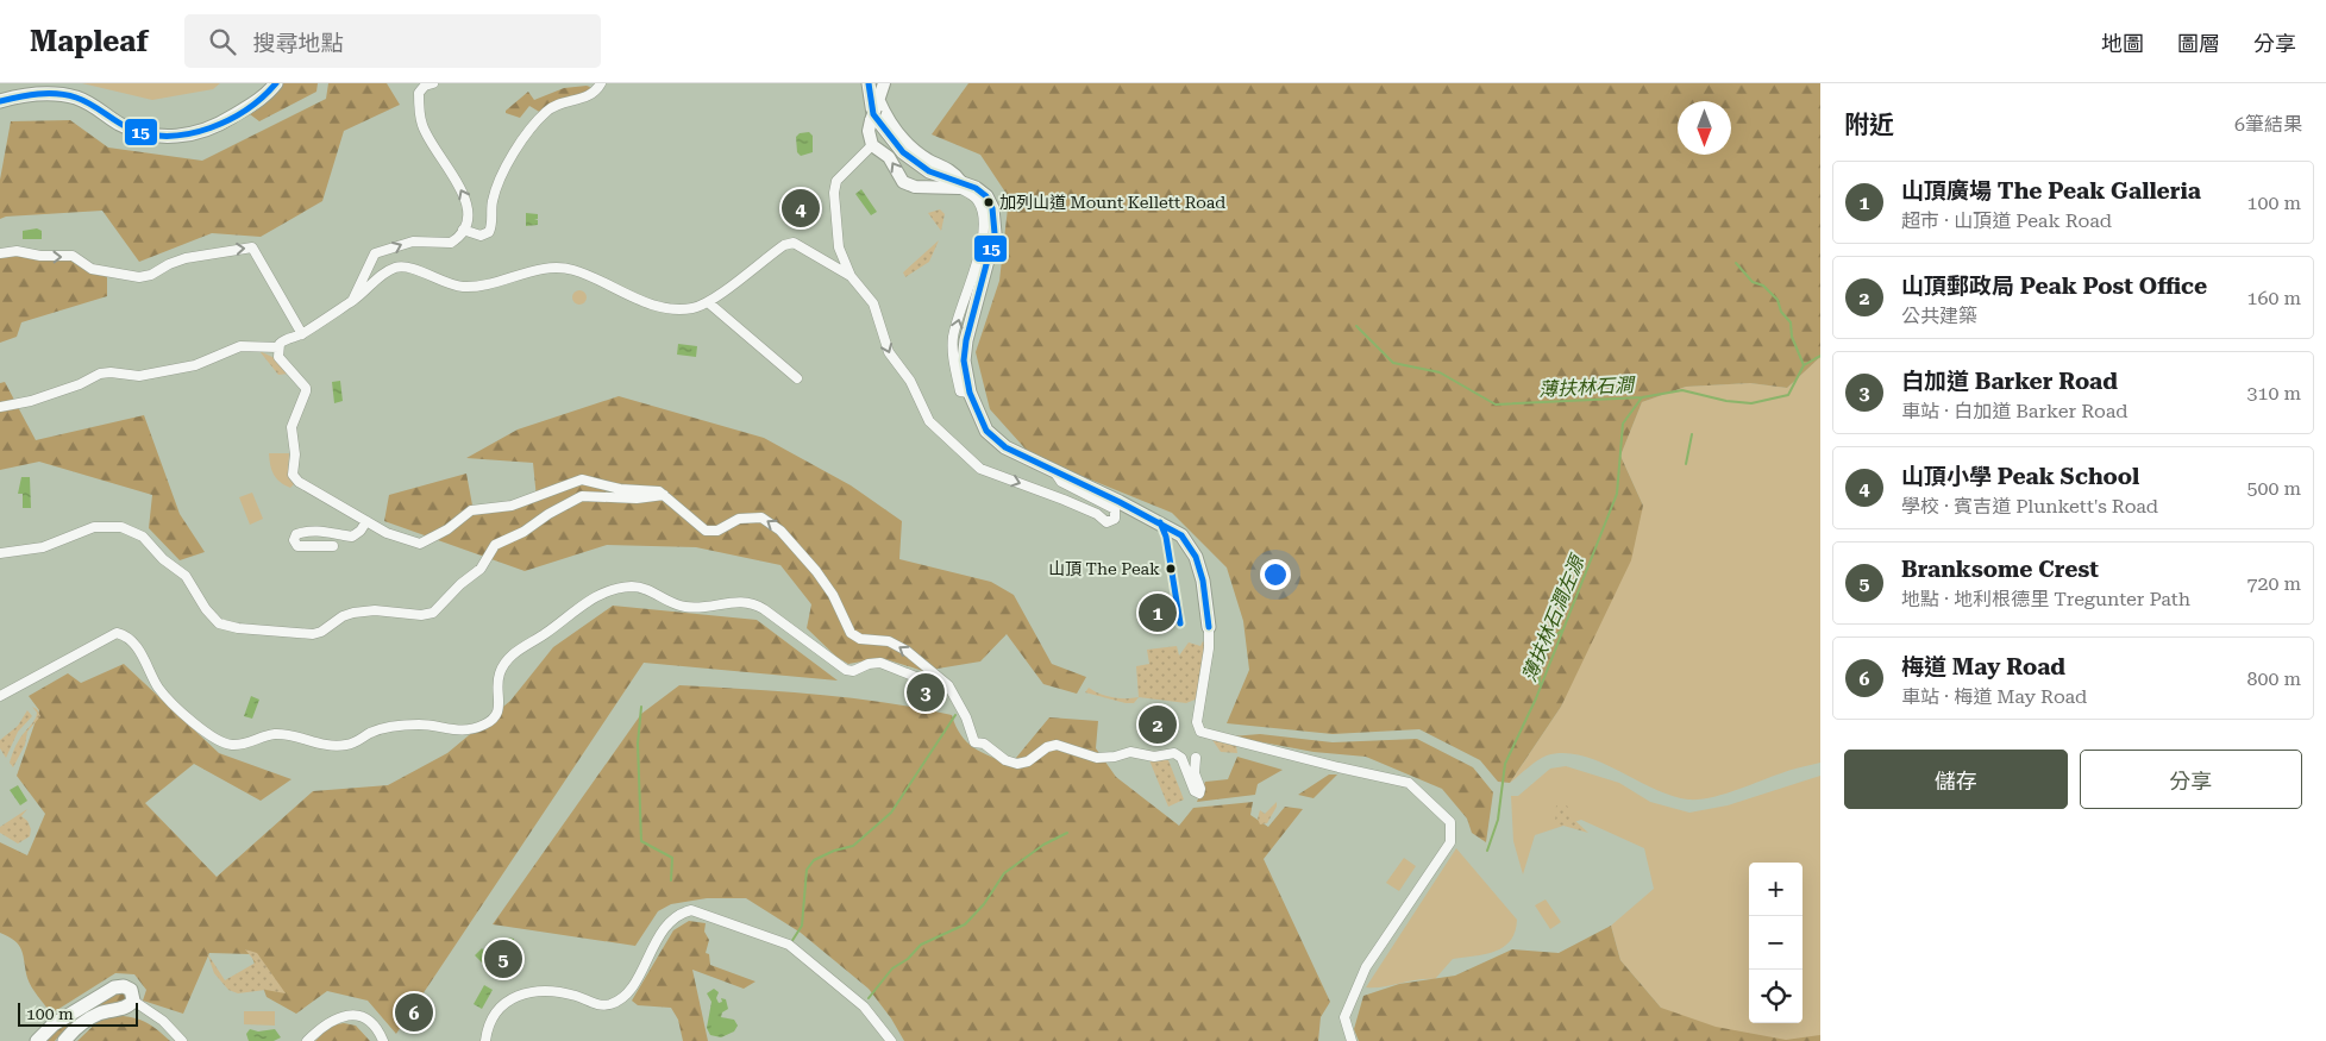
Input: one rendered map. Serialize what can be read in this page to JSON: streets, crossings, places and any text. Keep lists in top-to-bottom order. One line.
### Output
{"water":["薄扶林石澗","薄扶林石澗左源"],"places":["加列山道 Mount Kellett Road","山頂 The Peak"],"lines":["transit line 15"],"scale_bar":"100 m","north":"bottom","page":{"header":"Mapleaf","search":"搜尋地點","nav":["地圖","圖層","分享"],"heading":["附近","6筆結果"],"list":[{"mark":"1","name":"山頂廣場 The Peak Galleria","note":"超市 · 山頂道 Peak Road","value":"100 m"},{"mark":"2","name":"山頂郵政局 Peak Post Office","note":"公共建築","value":"160 m"},{"mark":"3","name":"白加道 Barker Road","note":"車站 · 白加道 Barker Road","value":"310 m"},{"mark":"4","name":"山頂小學 Peak School","note":"學校 · 賓吉道 Plunkett's Road","value":"500 m"},{"mark":"5","name":"Branksome Crest","note":"地點 · 地利根德里 Tregunter Path","value":"720 m"},{"mark":"6","name":"梅道 May Road","note":"車站 · 梅道 May Road","value":"800 m"}],"pins":["4","1","3","2","5","6"],"buttons":["儲存","分享"],"map_buttons":["+","−"],"scale":"100 m"}}
